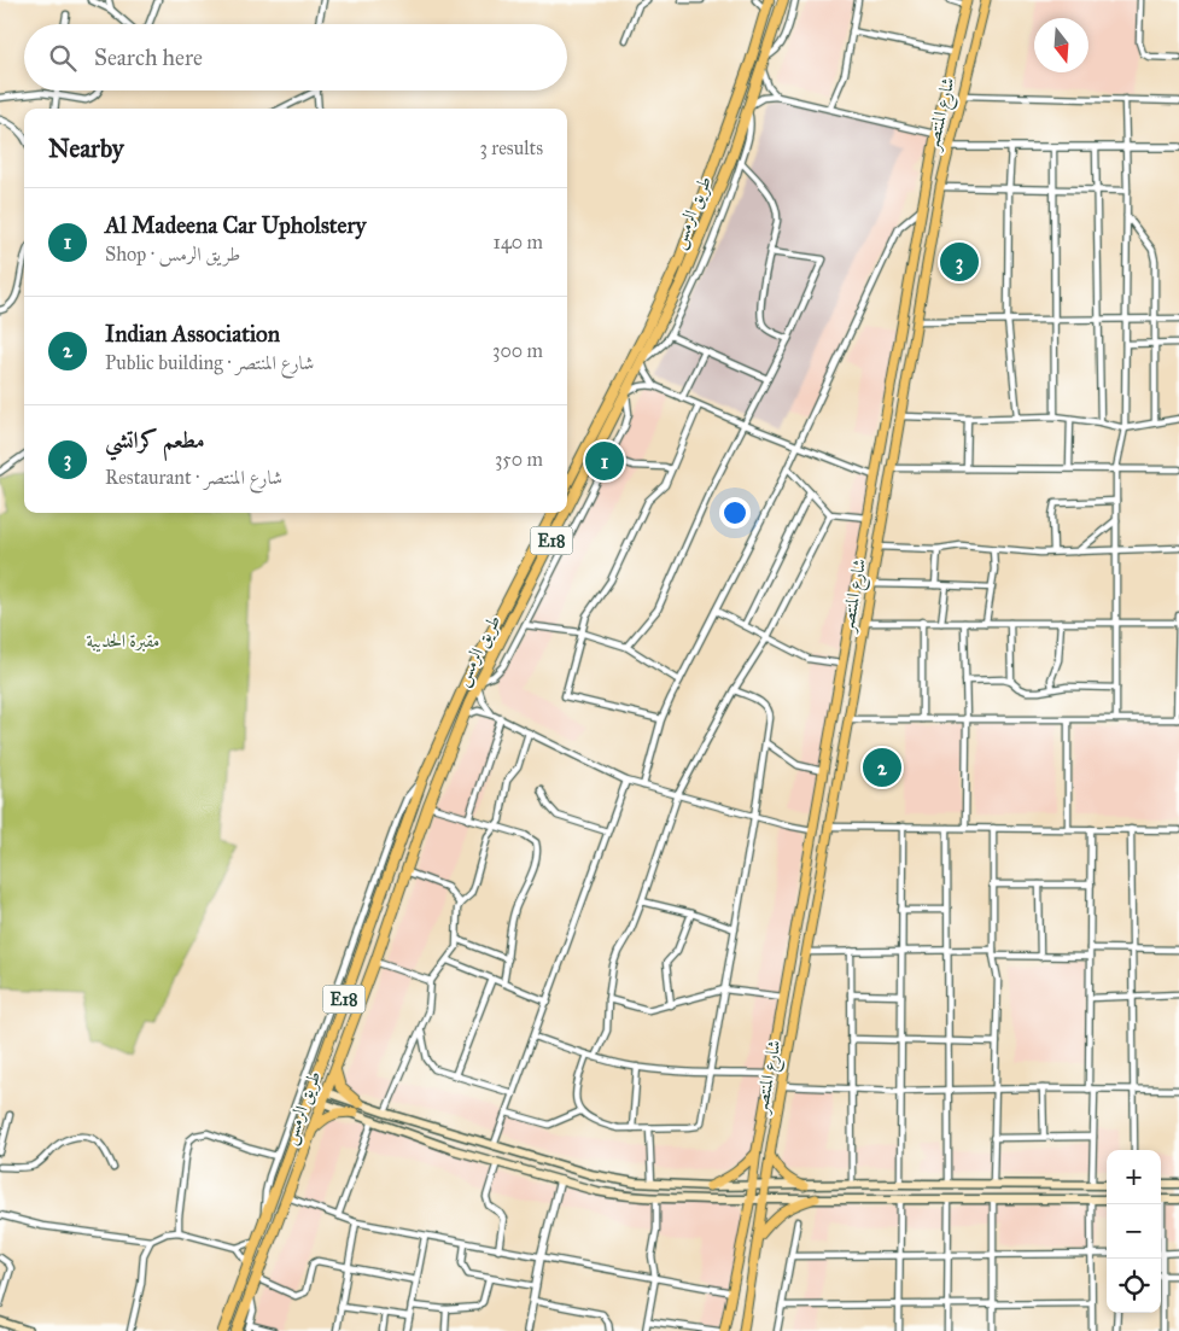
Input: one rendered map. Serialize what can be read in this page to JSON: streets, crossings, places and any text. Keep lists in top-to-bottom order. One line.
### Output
{"streets":{"highway":["طريق الرمس","E18"],"main road":["شارع المنتصر"]},"parks":["مقبرة الحديبة"],"north":"bottom","page":{"search":"Search here","heading":["Nearby","3 results"],"list":[{"mark":"1","name":"Al Madeena Car Upholstery","note":"Shop · طريق الرمس","value":"140 m"},{"mark":"2","name":"Indian Association","note":"Public building · شارع المنتصر","value":"300 m"},{"mark":"3","name":"مطعم كراتشي","note":"Restaurant · شارع المنتصر","value":"350 m"}],"pins":["3","1","2"],"map_buttons":["+","−"]}}
